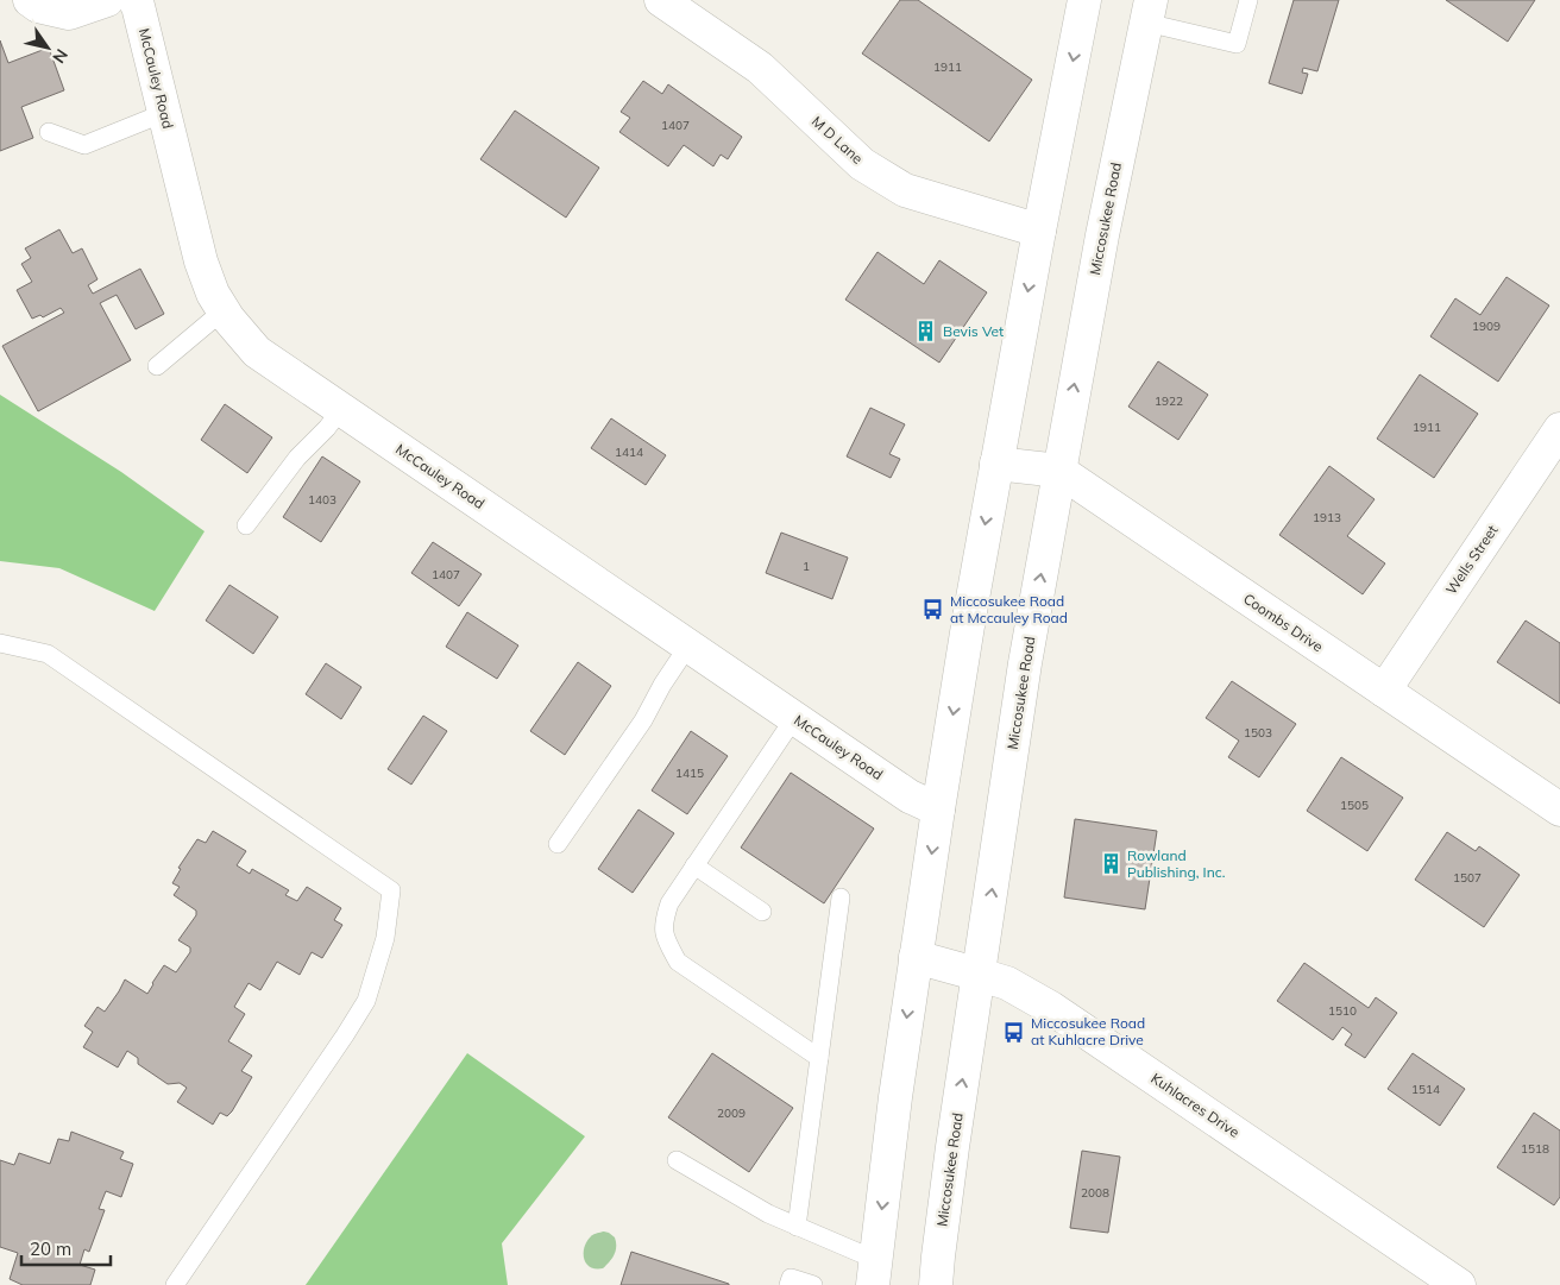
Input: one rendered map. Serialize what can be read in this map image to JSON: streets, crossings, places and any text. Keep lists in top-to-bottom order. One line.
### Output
{"streets":{"street":["McCauley Road","M D Lane","Miccosukee Road","Wells Street","Coombs Drive","Kuhlacres Drive"]},"crossings":[["Miccosukee Road","Coombs Drive"],["Miccosukee Road","Kuhlacres Drive"],["Wells Street","Coombs Drive"]],"places":{"building":["Bevis Vet","Rowland Publishing, Inc."],"bus stop":["Miccosukee Road at Mccauley Road","Miccosukee Road at Kuhlacre Drive"]},"house_numbers":["1911","1407","1909","1922","1911","1414","1403","1913","1","1407","1503","1415","1505","1507","1510","1514","2009","1518","2008"],"scale_bar":"20 m","north":"bottom right"}
